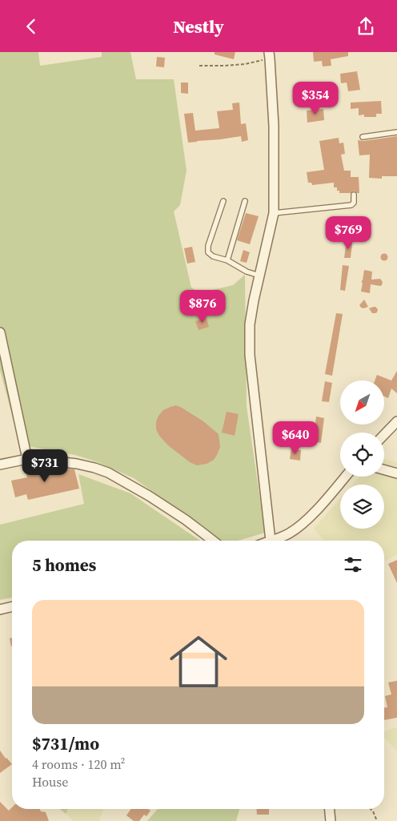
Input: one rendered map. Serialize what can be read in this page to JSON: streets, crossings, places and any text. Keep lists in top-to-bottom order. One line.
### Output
{"north":"bottom left","page":{"header":"Nestly","price":["$354","$769","$876","$640","$731"],"heading":"5 homes","list":[{"name":"$731/mo","note":"4 rooms · 120 m² · House"}]}}
